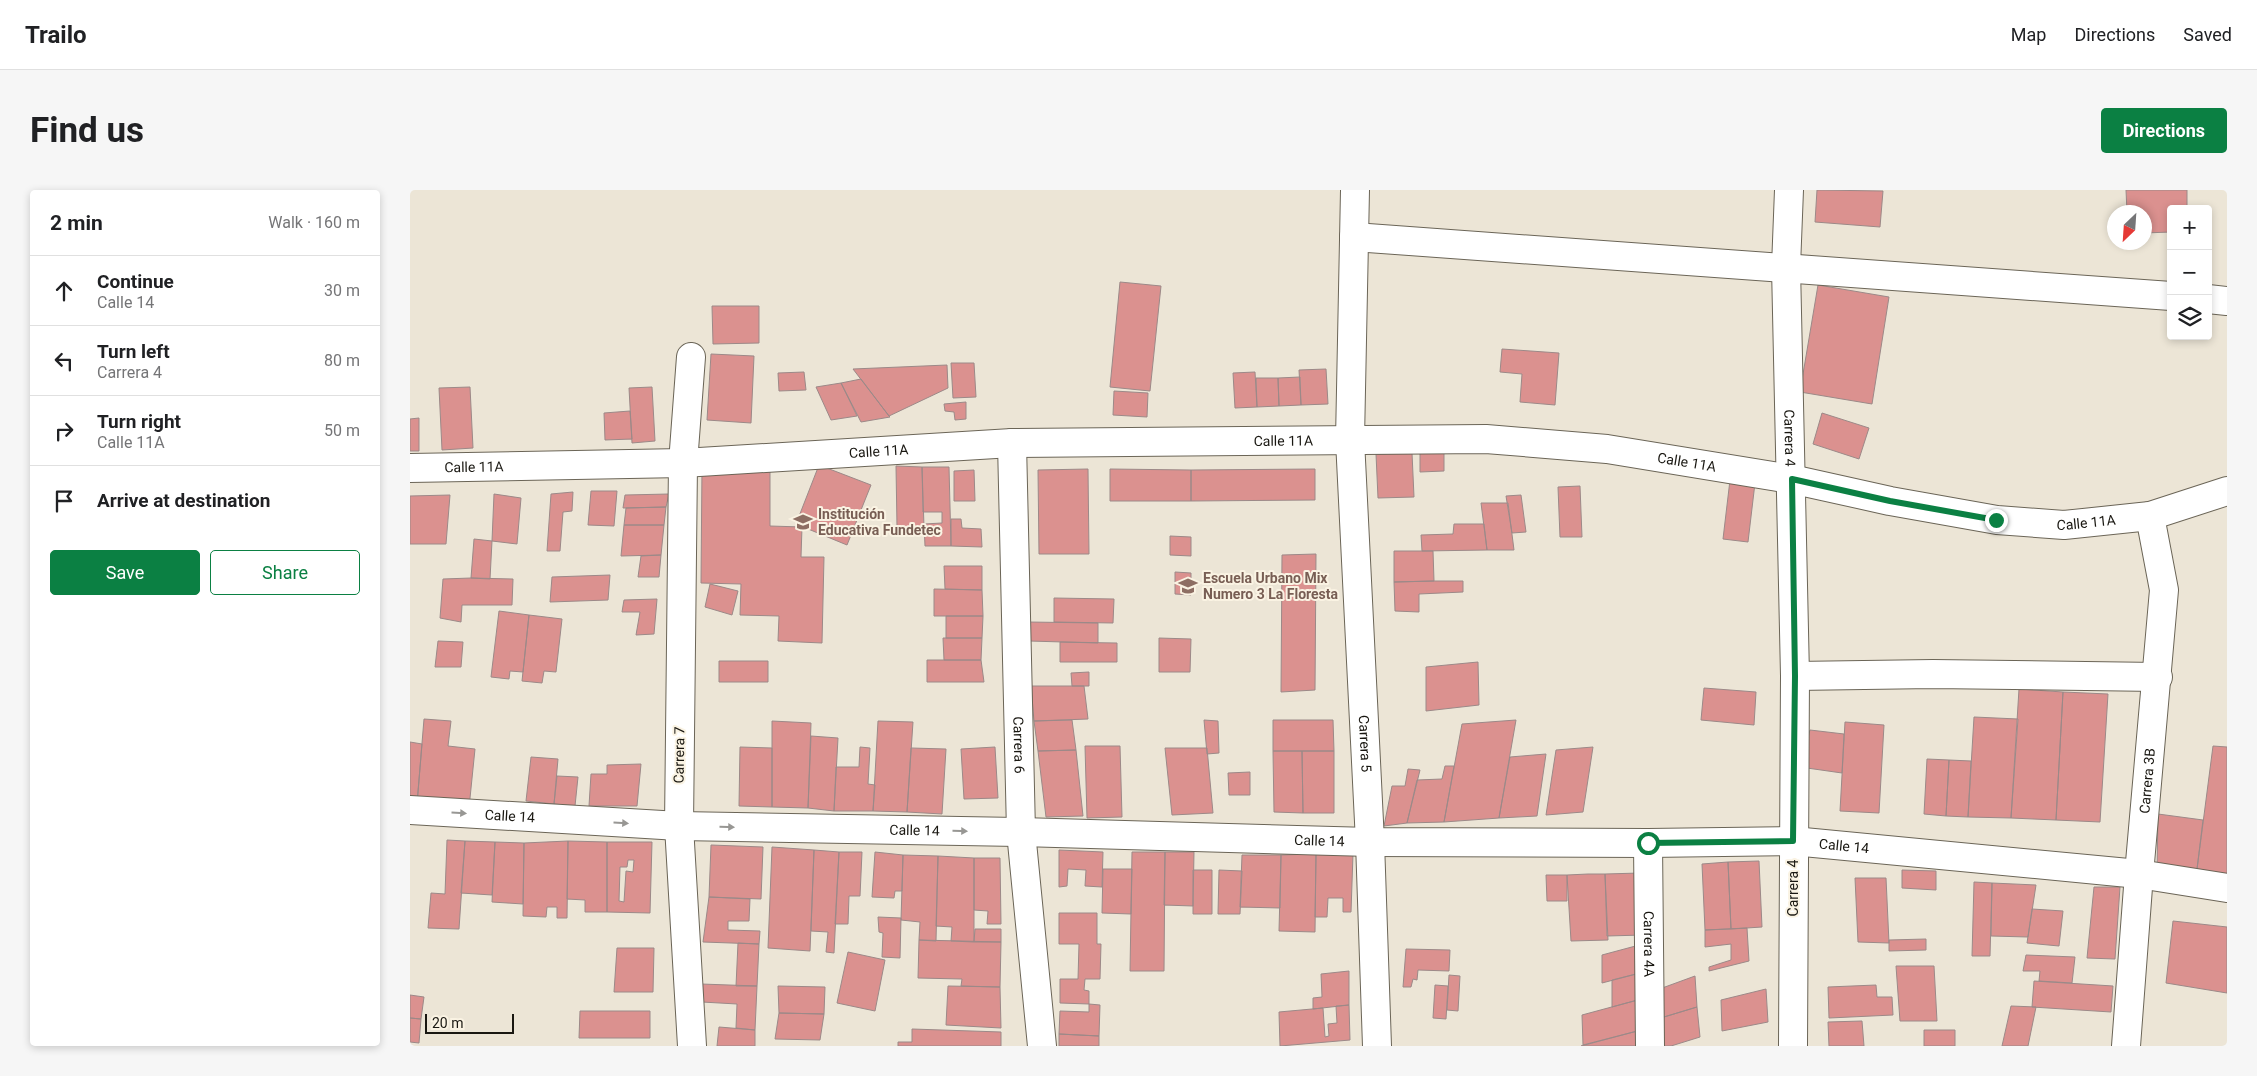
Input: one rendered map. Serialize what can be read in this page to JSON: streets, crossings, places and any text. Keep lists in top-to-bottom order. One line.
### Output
{"streets":{"street":["Carrera 4","Calle 11A","Carrera 5","Carrera 6","Carrera 7","Carrera 3B","Calle 14","Carrera 4A"]},"crossings":[["Carrera 4","Calle 11A"],["Carrera 4","Calle 14"],["Calle 11A","Carrera 5"],["Calle 11A","Carrera 6"],["Calle 11A","Carrera 7"],["Calle 11A","Carrera 3B"],["Carrera 5","Calle 14"],["Carrera 6","Calle 14"],["Carrera 7","Calle 14"],["Carrera 3B","Calle 14"],["Calle 14","Carrera 4A"]],"places":{"school or university":["Institución Educativa Fundetec","Escuela Urbano Mix Numero 3 La Floresta"]},"scale_bar":"20 m","north":"bottom left","page":{"header":"Trailo","nav":["Map","Directions","Saved"],"buttons":["Directions",["Save","Share"]],"title":"Find us","heading":["2 min","Walk · 160 m"],"map_buttons":["+","−"],"list":[["Continue","Calle 14","30 m"],["Turn left","Carrera 4","80 m"],["Turn right","Calle 11A","50 m"],"Arrive at destination"],"scale":"20 m"}}
